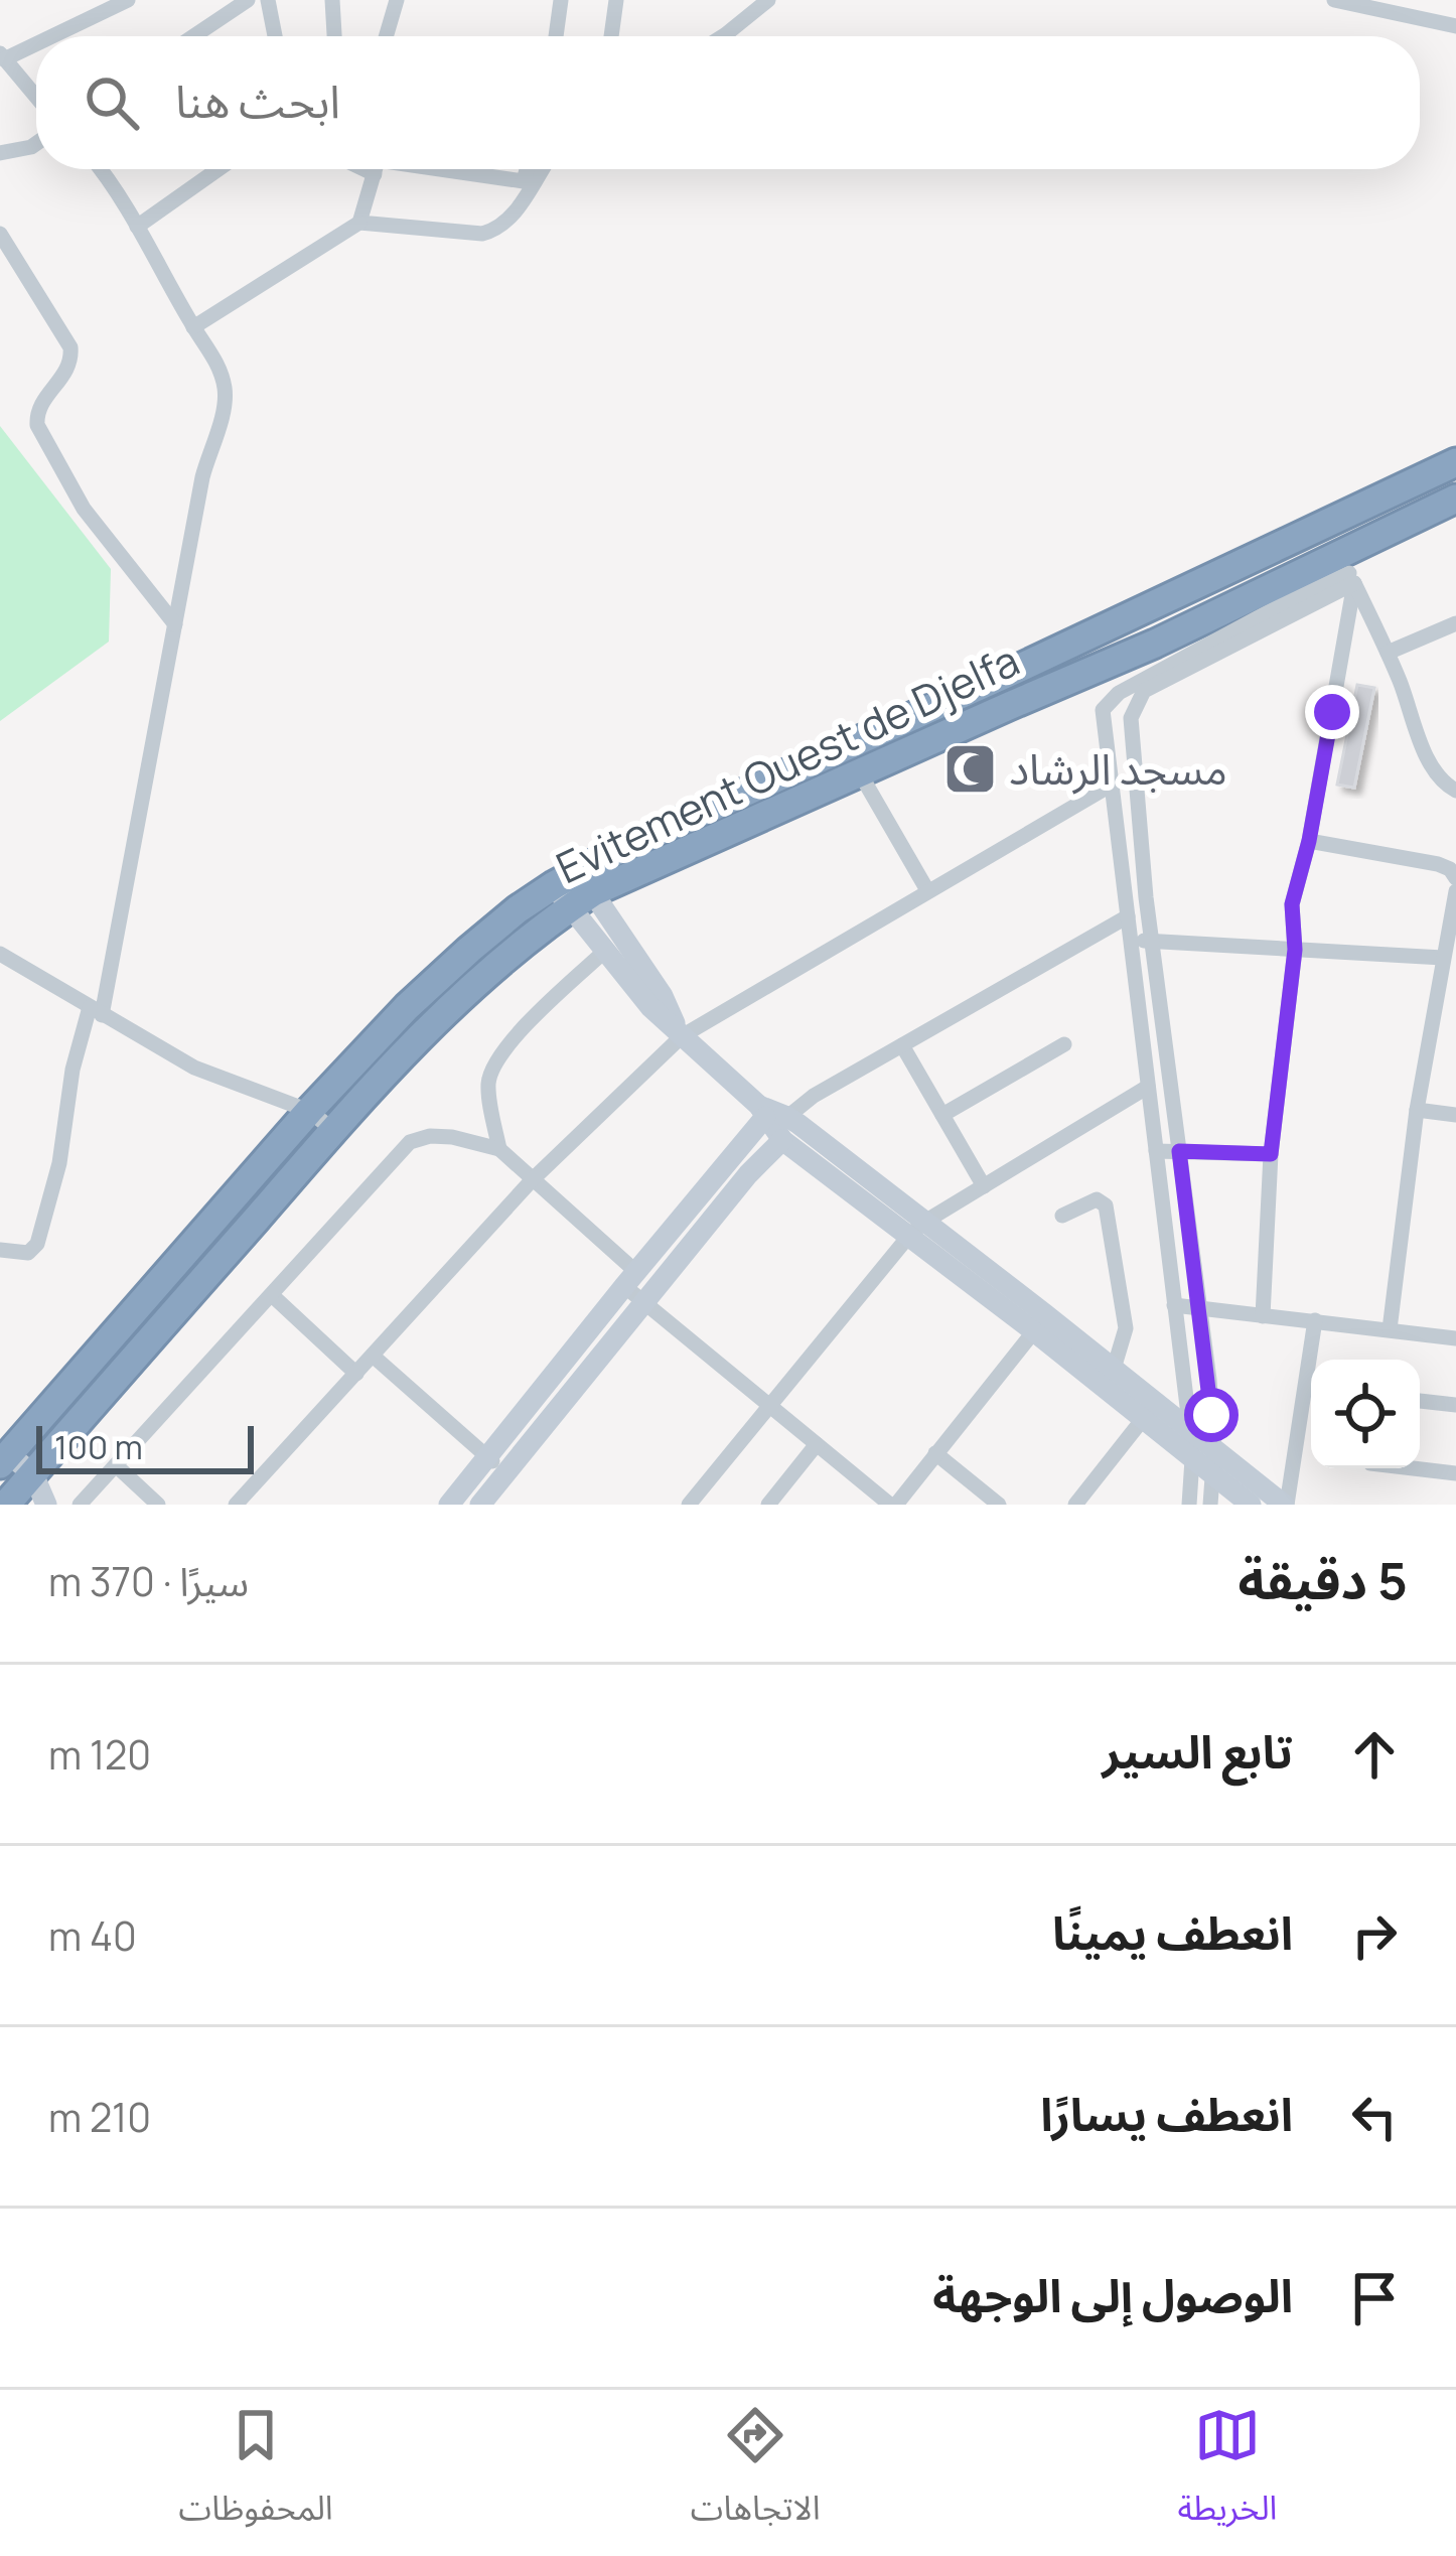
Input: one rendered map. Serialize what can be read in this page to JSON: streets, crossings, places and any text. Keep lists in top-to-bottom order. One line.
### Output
{"streets":{"highway":["Evitement Ouest de Djelfa"]},"places":{"mosque":["مسجد الرشاد"]},"scale_bar":"100 m","page":{"search":"ابحث هنا","scale":"100 m","heading":["5 دقيقة","سيرًا · 370 m"],"list":[["تابع السير","120 m"],["انعطف يمينًا","40 m"],["انعطف يسارًا","210 m"],"الوصول إلى الوجهة"],"nav":["الخريطة","الاتجاهات","المحفوظات"]}}
